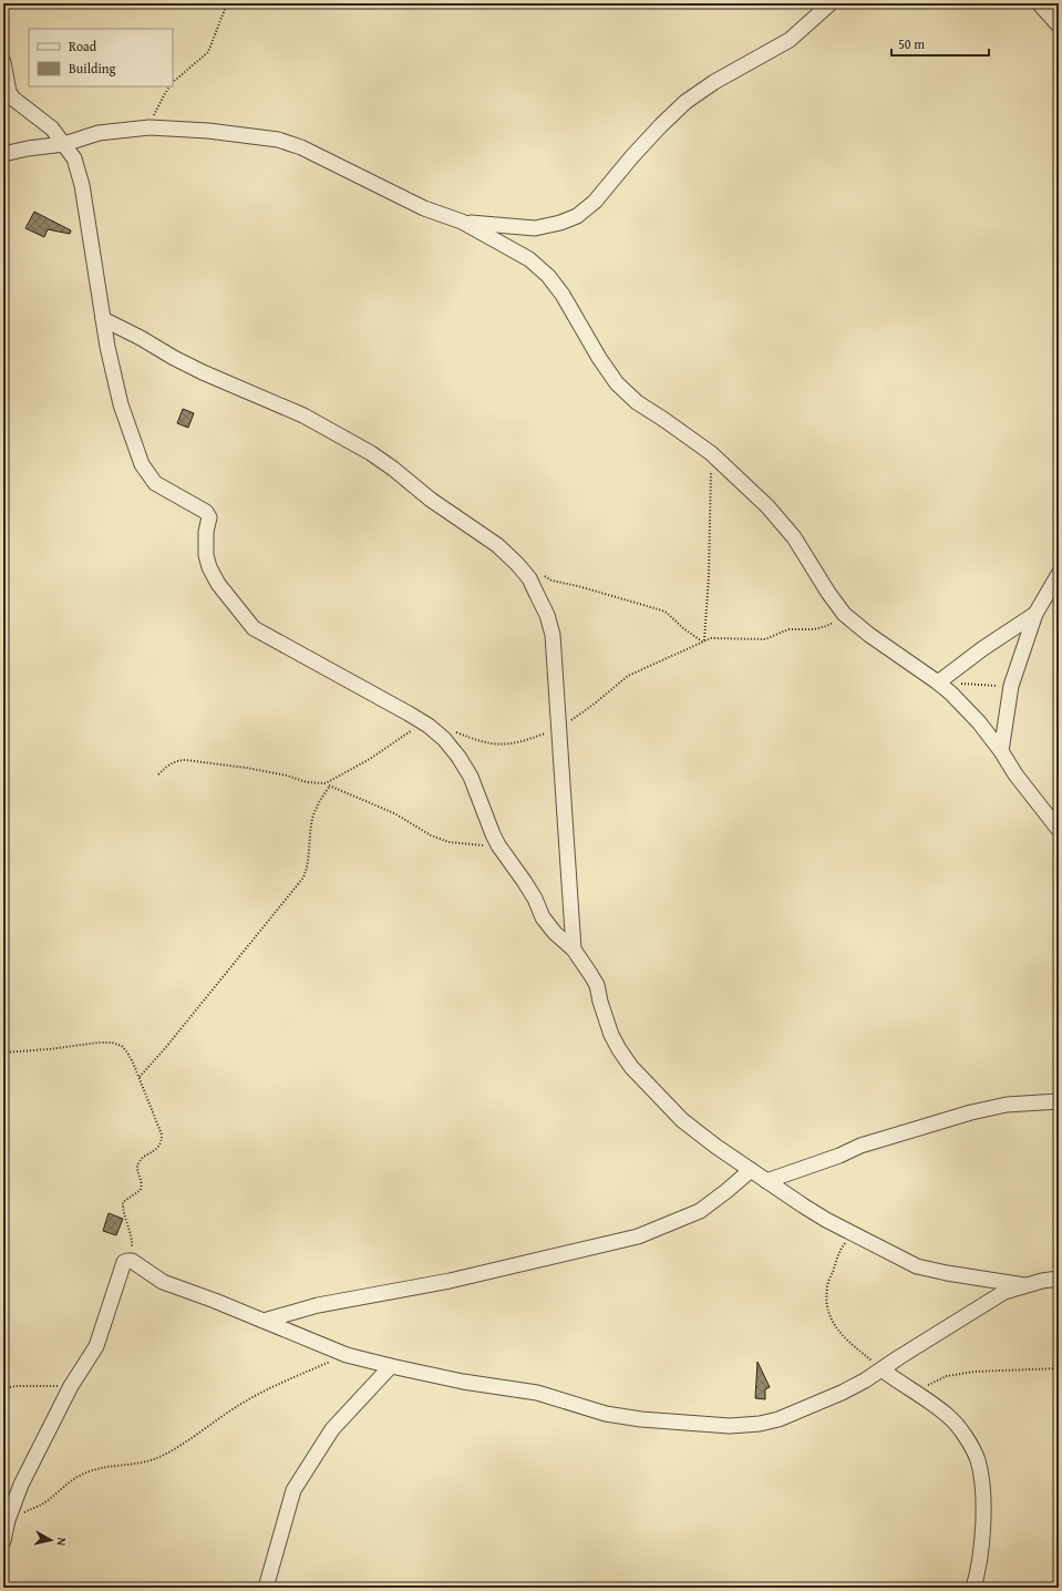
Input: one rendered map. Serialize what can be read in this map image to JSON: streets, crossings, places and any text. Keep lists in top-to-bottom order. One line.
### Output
{"legend":["Road","Building"],"scale_bar":"50 m","north":"right"}
